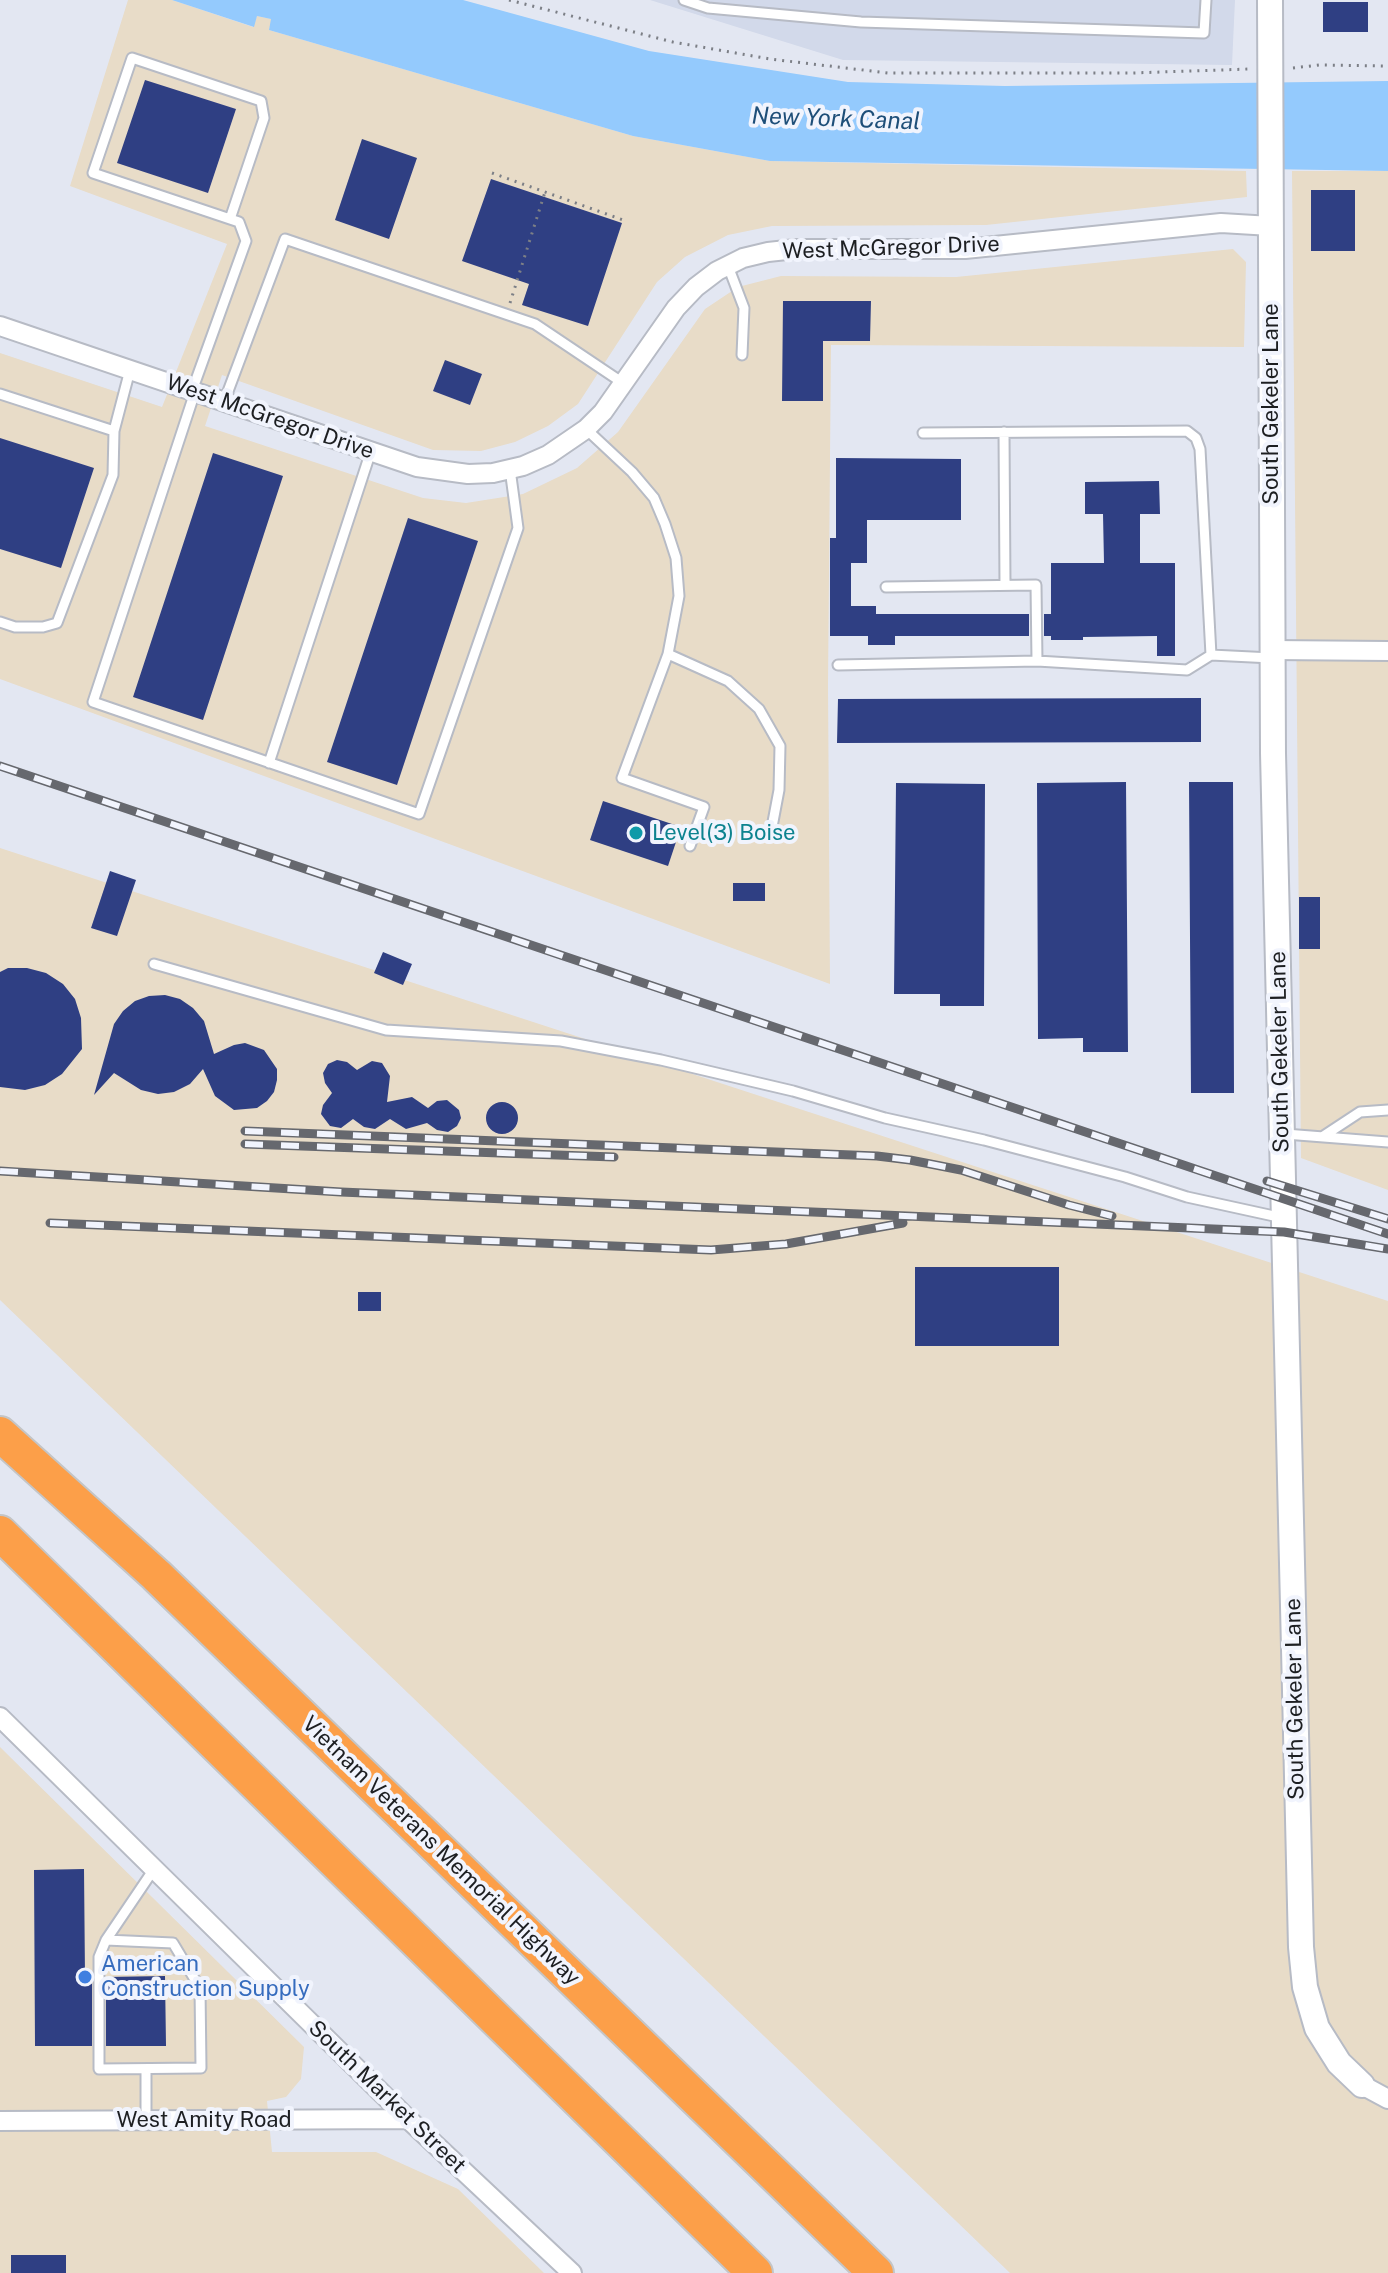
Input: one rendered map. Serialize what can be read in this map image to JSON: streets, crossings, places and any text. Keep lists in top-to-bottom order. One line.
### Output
{"streets":{"highway":["Vietnam Veterans Memorial Highway"],"street":["West McGregor Drive","South Gekeler Lane","South Market Street","West Amity Road"]},"crossings":[["West McGregor Drive","South Gekeler Lane"],["South Market Street","West Amity Road"]],"water":["New York Canal"],"places":["Level(3) Boise","American Construction Supply"]}
